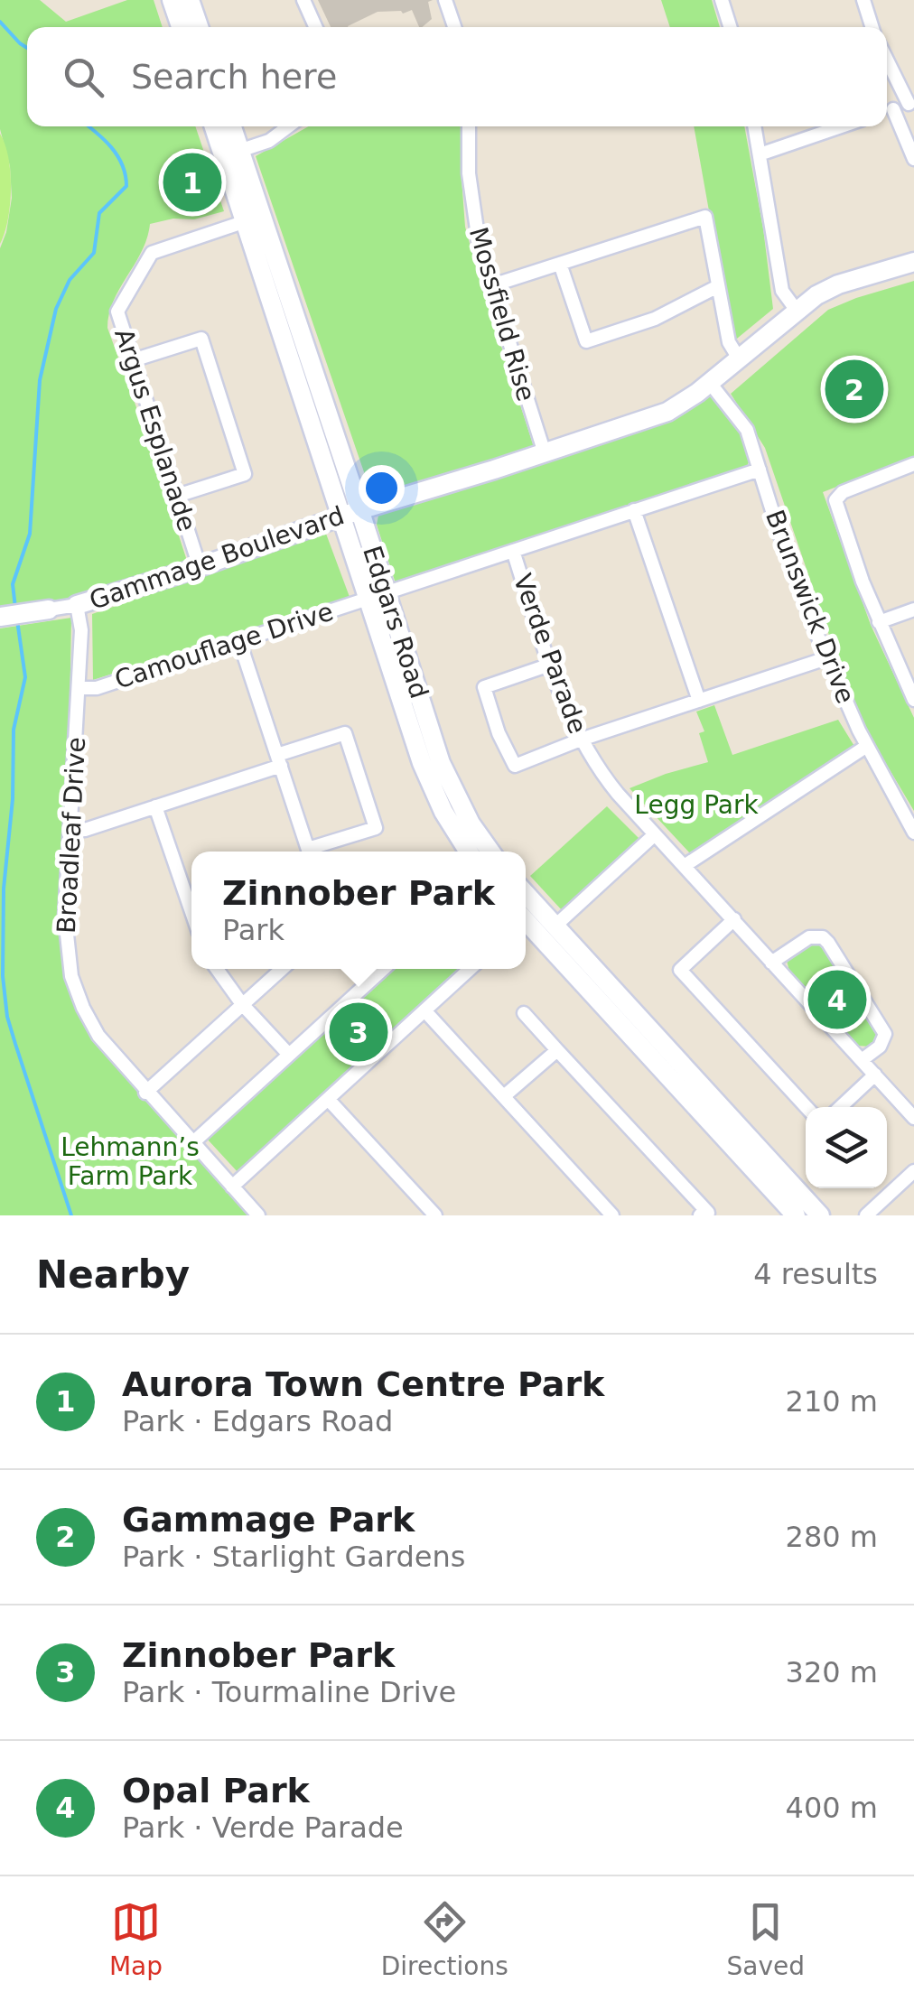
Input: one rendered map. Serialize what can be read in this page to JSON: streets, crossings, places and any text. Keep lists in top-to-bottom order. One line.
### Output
{"streets":{"main road":["Gammage Boulevard","Edgars Road"],"street":["Mossfield Rise","Argus Esplanade","Brunswick Drive","Camouflage Drive","Verde Parade","Broadleaf Drive"]},"crossings":[["Mossfield Rise","Gammage Boulevard"],["Argus Esplanade","Gammage Boulevard"],["Argus Esplanade","Edgars Road"],["Gammage Boulevard","Brunswick Drive"],["Gammage Boulevard","Edgars Road"],["Gammage Boulevard","Broadleaf Drive"],["Brunswick Drive","Camouflage Drive"],["Edgars Road","Camouflage Drive"],["Camouflage Drive","Verde Parade"],["Camouflage Drive","Broadleaf Drive"]],"parks":["Legg Park","Lehmann’s Farm Park"],"page":{"search":"Search here","pins":["1","2","4","3"],"popup":["Zinnober Park","Park"],"heading":["Nearby","4 results"],"list":[{"mark":"1","name":"Aurora Town Centre Park","note":"Park · Edgars Road","value":"210 m"},{"mark":"2","name":"Gammage Park","note":"Park · Starlight Gardens","value":"280 m"},{"mark":"3","name":"Zinnober Park","note":"Park · Tourmaline Drive","value":"320 m"},{"mark":"4","name":"Opal Park","note":"Park · Verde Parade","value":"400 m"}],"nav":["Map","Directions","Saved"]}}
